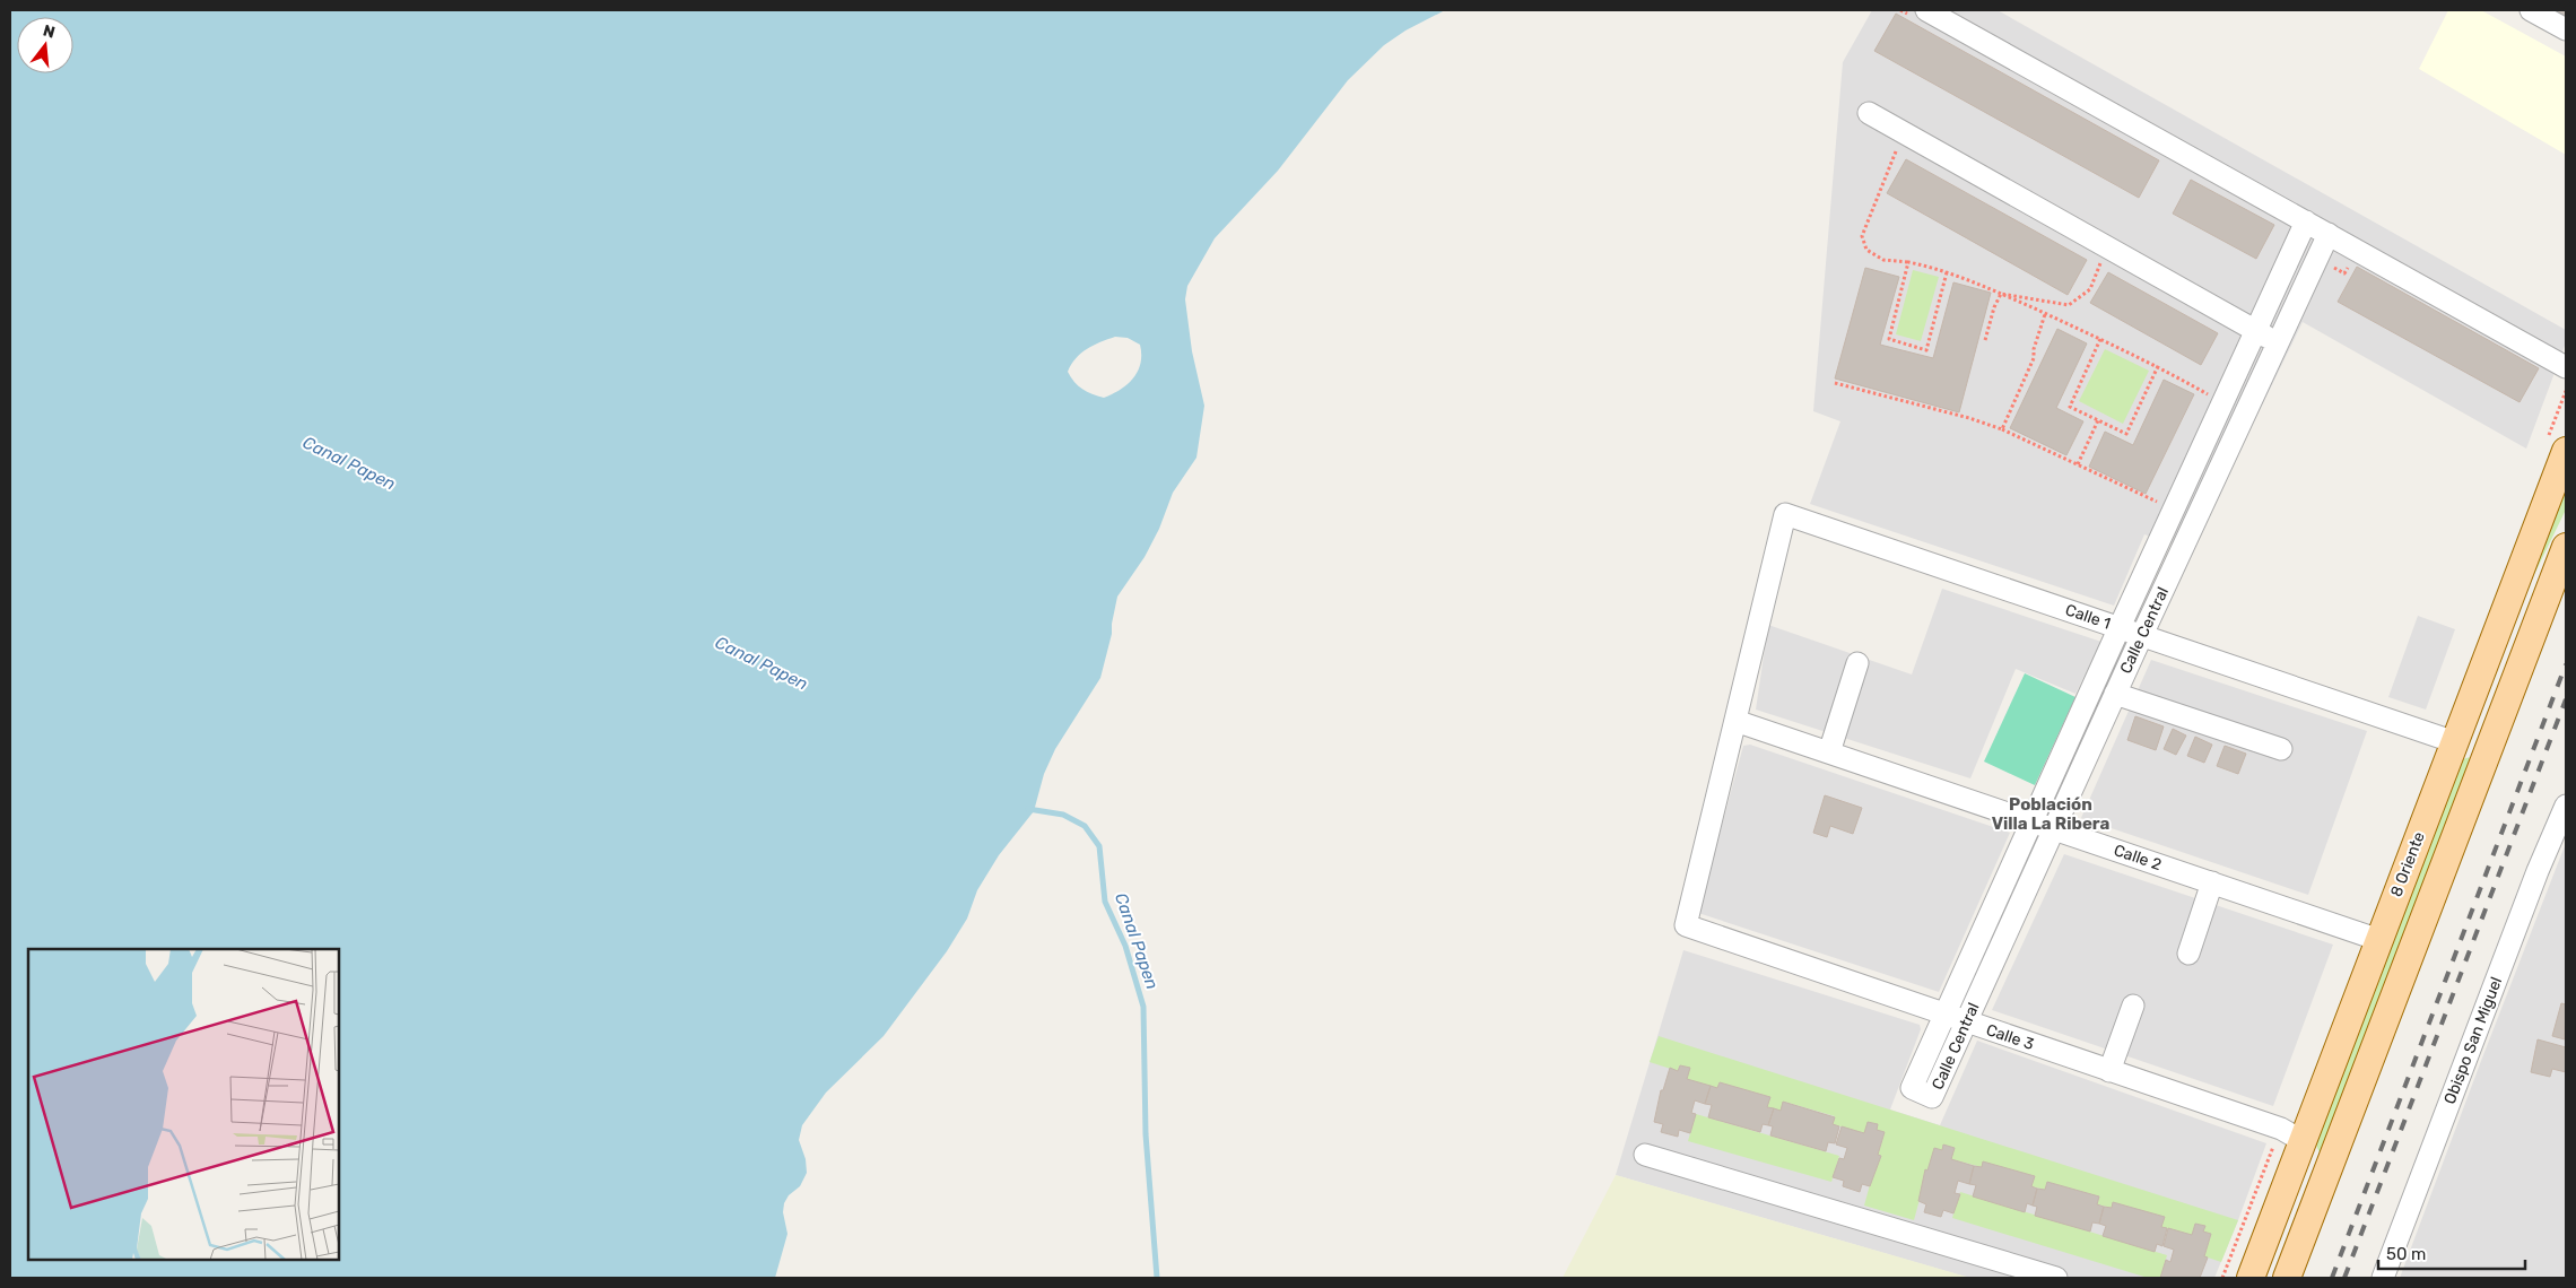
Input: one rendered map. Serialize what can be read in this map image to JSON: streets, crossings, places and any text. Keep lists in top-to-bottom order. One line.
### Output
{"streets":{"main road":["8 Oriente"],"street":["Calle 1","Calle Central","Calle 2","Calle 3","Obispo San Miguel"]},"crossings":[["Calle 1","Calle Central"],["Calle 1","Calle 2"],["Calle 1","8 Oriente"],["Calle 1","Calle 3"],["Calle Central","Calle 2"],["Calle Central","Calle 3"],["Calle 2","8 Oriente"],["Calle 2","Calle 3"],["8 Oriente","Calle 3"]],"districts":["Población Villa La Ribera"],"water":["Canal Papen"],"scale_bar":"50 m","north":"top"}
